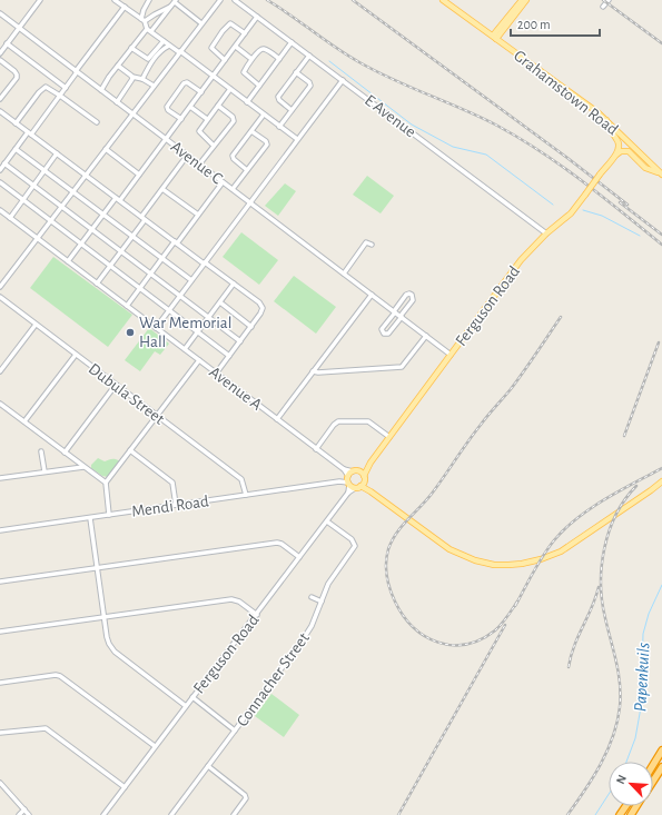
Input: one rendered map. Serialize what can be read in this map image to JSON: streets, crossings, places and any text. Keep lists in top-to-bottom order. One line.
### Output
{"streets":{"main road":["Grahamstown Road","Ferguson Road"],"street":["E Avenue","Avenue C","Avenue A","Dubula Street","Mendi Road","Connacher Street"]},"crossings":[["E Avenue","Ferguson Road"],["Avenue C","Ferguson Road"],["Ferguson Road","Avenue A"],["Ferguson Road","Mendi Road"],["Ferguson Road","Connacher Street"],["Avenue A","Mendi Road"],["Dubula Street","Mendi Road"]],"water":["Papenkuils"],"places":["War Memorial Hall"],"scale_bar":"200 m","north":"top left"}
